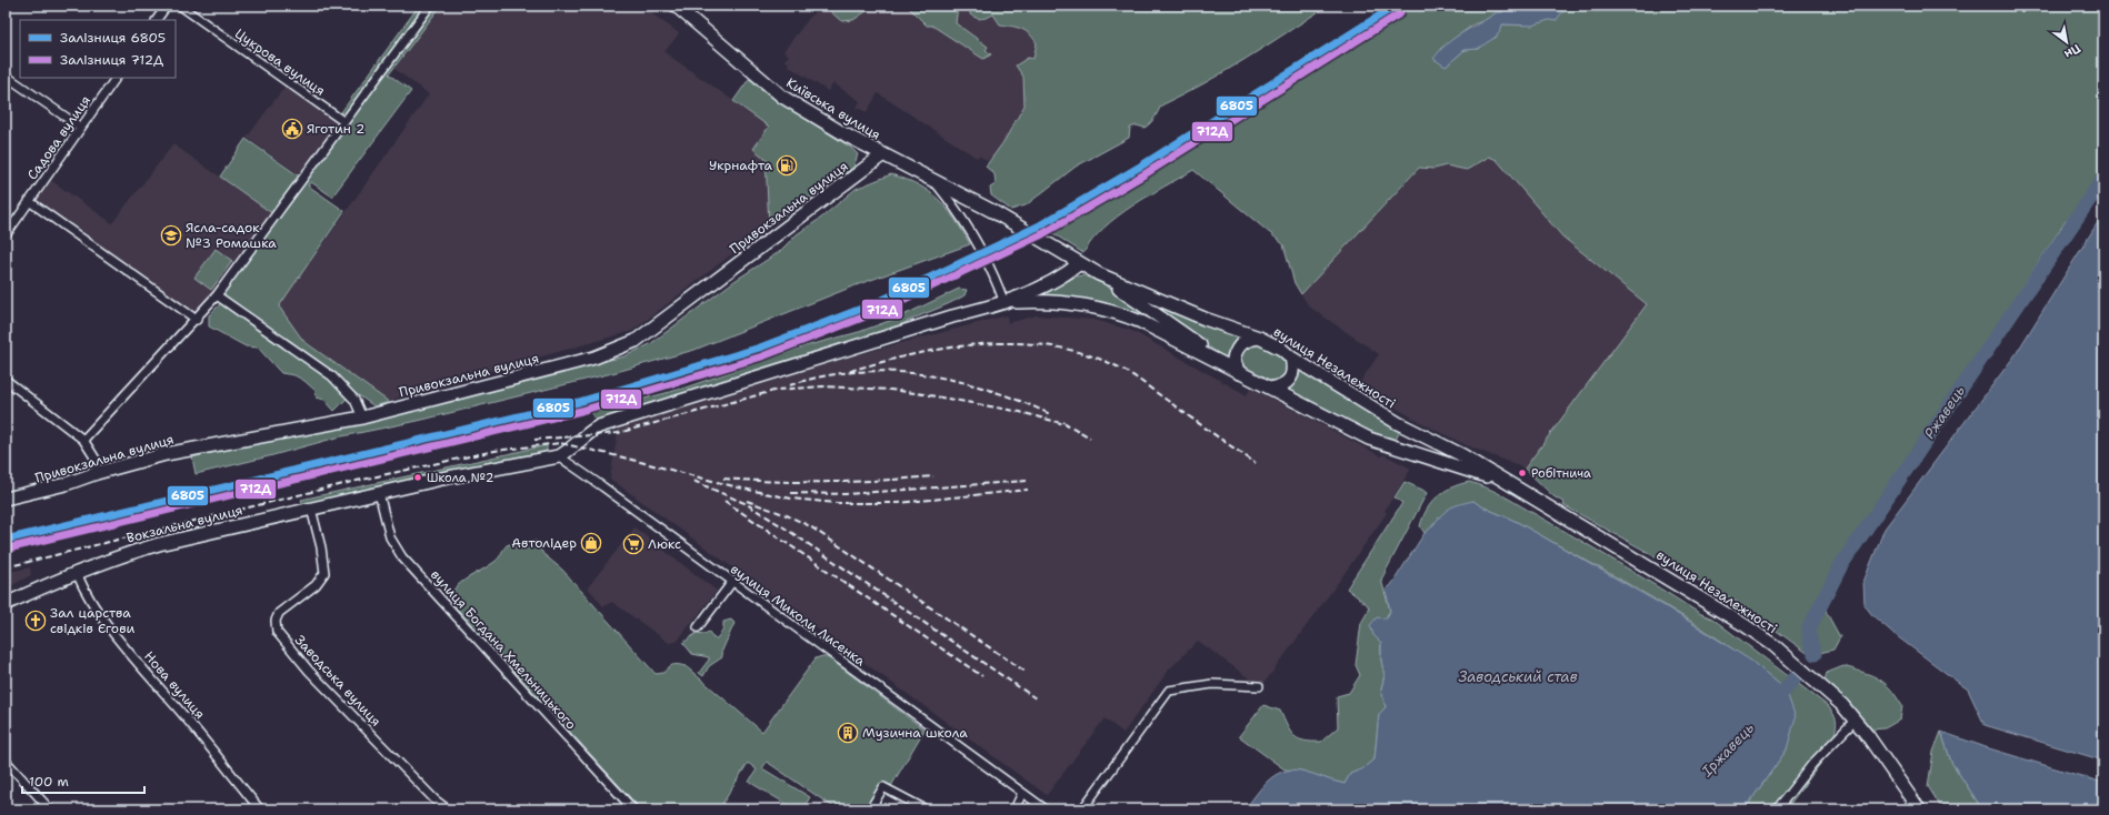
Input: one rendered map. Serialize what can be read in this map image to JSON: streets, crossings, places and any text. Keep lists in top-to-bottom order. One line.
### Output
{"streets":{"street":["Цукрова вулиця","Київська вулиця","Садова вулиця","Привокзальна вулиця","вулиця Незалежності","Вокзальна вулиця","вулиця Миколи Лисенка","вулиця Богдана Хмельницького","Заводська вулиця","Нова вулиця"]},"crossings":[["Київська вулиця","Привокзальна вулиця"],["Київська вулиця","вулиця Незалежності"],["вулиця Незалежності","Вокзальна вулиця"],["Вокзальна вулиця","вулиця Миколи Лисенка"],["Вокзальна вулиця","вулиця Богдана Хмельницького"],["Вокзальна вулиця","Заводська вулиця"],["Вокзальна вулиця","Нова вулиця"]],"water":["Ржавець","Заводський став","Іржавець"],"places":{"public building":["Яготин 2"],"fuel station":["Укрнафта"],"school or university":["Ясла-садок №3 Ромашка"],"other":["Робітнича","Школа №2"],"shop":["Автолідер"],"supermarket":["Люкс"],"church":["Зал царства свідків Єгови"],"building":["Музична школа"]},"lines":["rail line 6805","rail line 712Д"],"legend":["Залізниця 6805","Залізниця 712Д"],"scale_bar":"100 m","north":"bottom right"}
